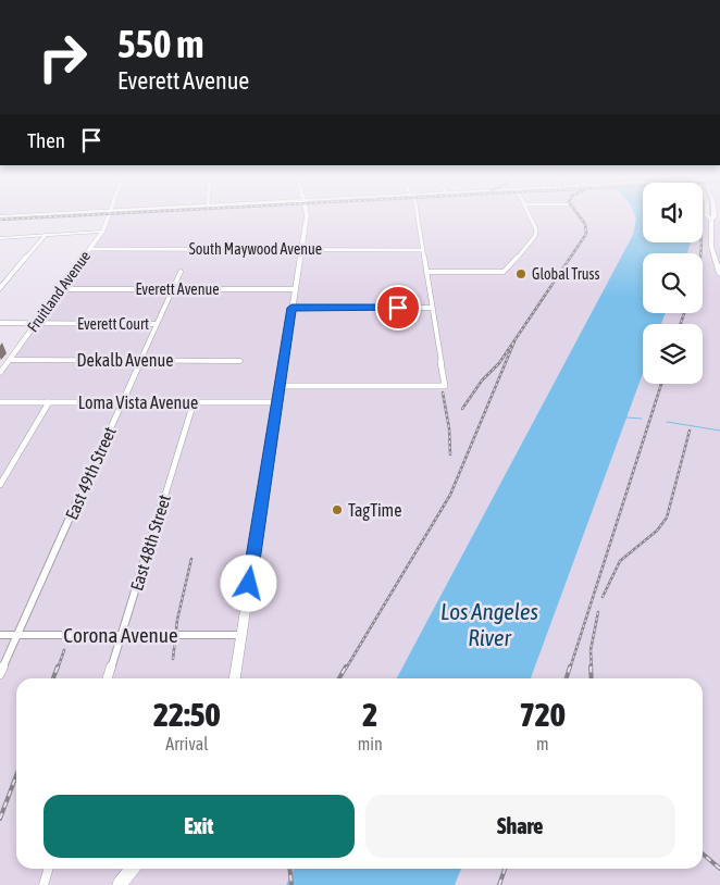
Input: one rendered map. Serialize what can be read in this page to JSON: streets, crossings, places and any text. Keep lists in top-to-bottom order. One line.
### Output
{"streets":{"street":["South Maywood Avenue","Everett Avenue","Fruitland Avenue","Everett Court","Dekalb Avenue","Loma Vista Avenue","East 49th Street","East 48th Street","Corona Avenue"]},"crossings":[["South Maywood Avenue","Fruitland Avenue"],["Everett Avenue","Fruitland Avenue"],["Everett Avenue","East 49th Street"],["Fruitland Avenue","Everett Court"],["Fruitland Avenue","Dekalb Avenue"],["Everett Court","East 49th Street"],["Dekalb Avenue","East 49th Street"],["Loma Vista Avenue","East 49th Street"],["Loma Vista Avenue","East 48th Street"],["East 49th Street","Corona Avenue"],["East 48th Street","Corona Avenue"]],"water":["Los Angeles River"],"places":["Global Truss","TagTime"],"page":{"turn":["550 m","Everett Avenue"],"then":"Then","eta":["22:50","Arrival","2","min","720","m"],"buttons":["Exit","Share"]}}
